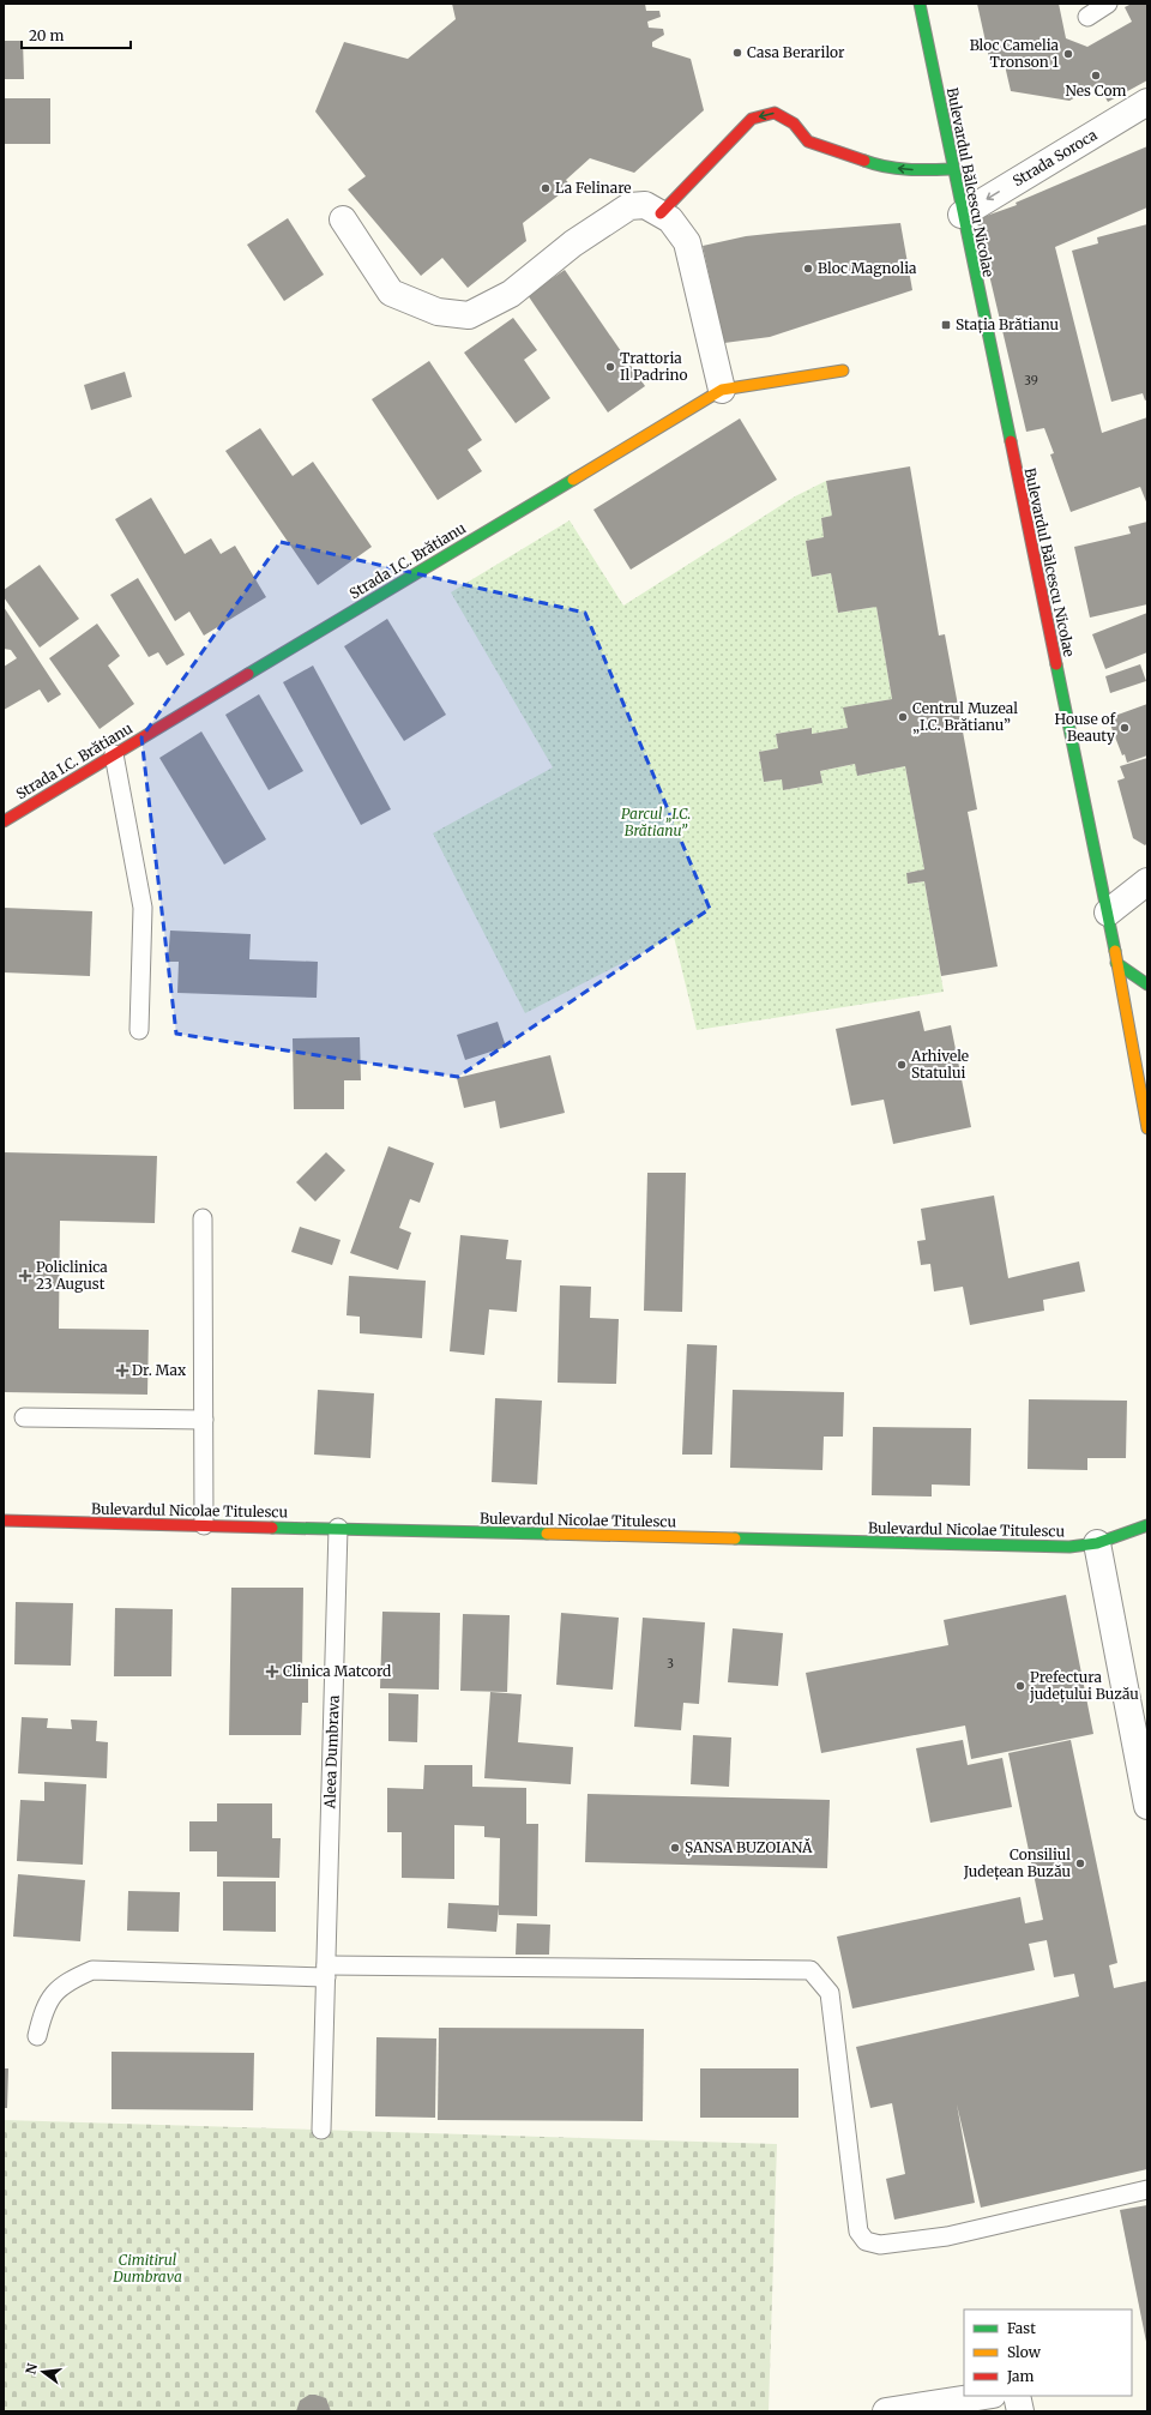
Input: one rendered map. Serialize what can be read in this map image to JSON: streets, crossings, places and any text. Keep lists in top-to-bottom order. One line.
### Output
{"streets":{"street":["Strada Soroca","Bulevardul Bălcescu Nicolae","Strada I.C. Brătianu","Bulevardul Nicolae Titulescu"],"lane":["Aleea Dumbrava"]},"crossings":[["Strada Soroca","Bulevardul Bălcescu Nicolae"],["Bulevardul Nicolae Titulescu","Aleea Dumbrava"]],"one_way":["Strada Soroca"],"parks":["Parcul „I.C. Brătianu”","Cimitirul Dumbrava"],"places":{"other":["Casa Berarilor","Bloc Camelia Tronson 1","Nes Com","La Felinare","Bloc Magnolia","Trattoria Il Padrino","Centrul Muzeal „I.C. Brătianu”","House of Beauty","Arhivele Statului","Prefectura județului Buzău","ȘANSA BUZOIANĂ","Consiliul Județean Buzău"],"transit":["Stația Brătianu"],"health":["Policlinica 23 August","Dr. Max","Clinica Matcord"]},"house_numbers":["39","3"],"legend":["Fast","Slow","Jam"],"scale_bar":"20 m","north":"left"}
